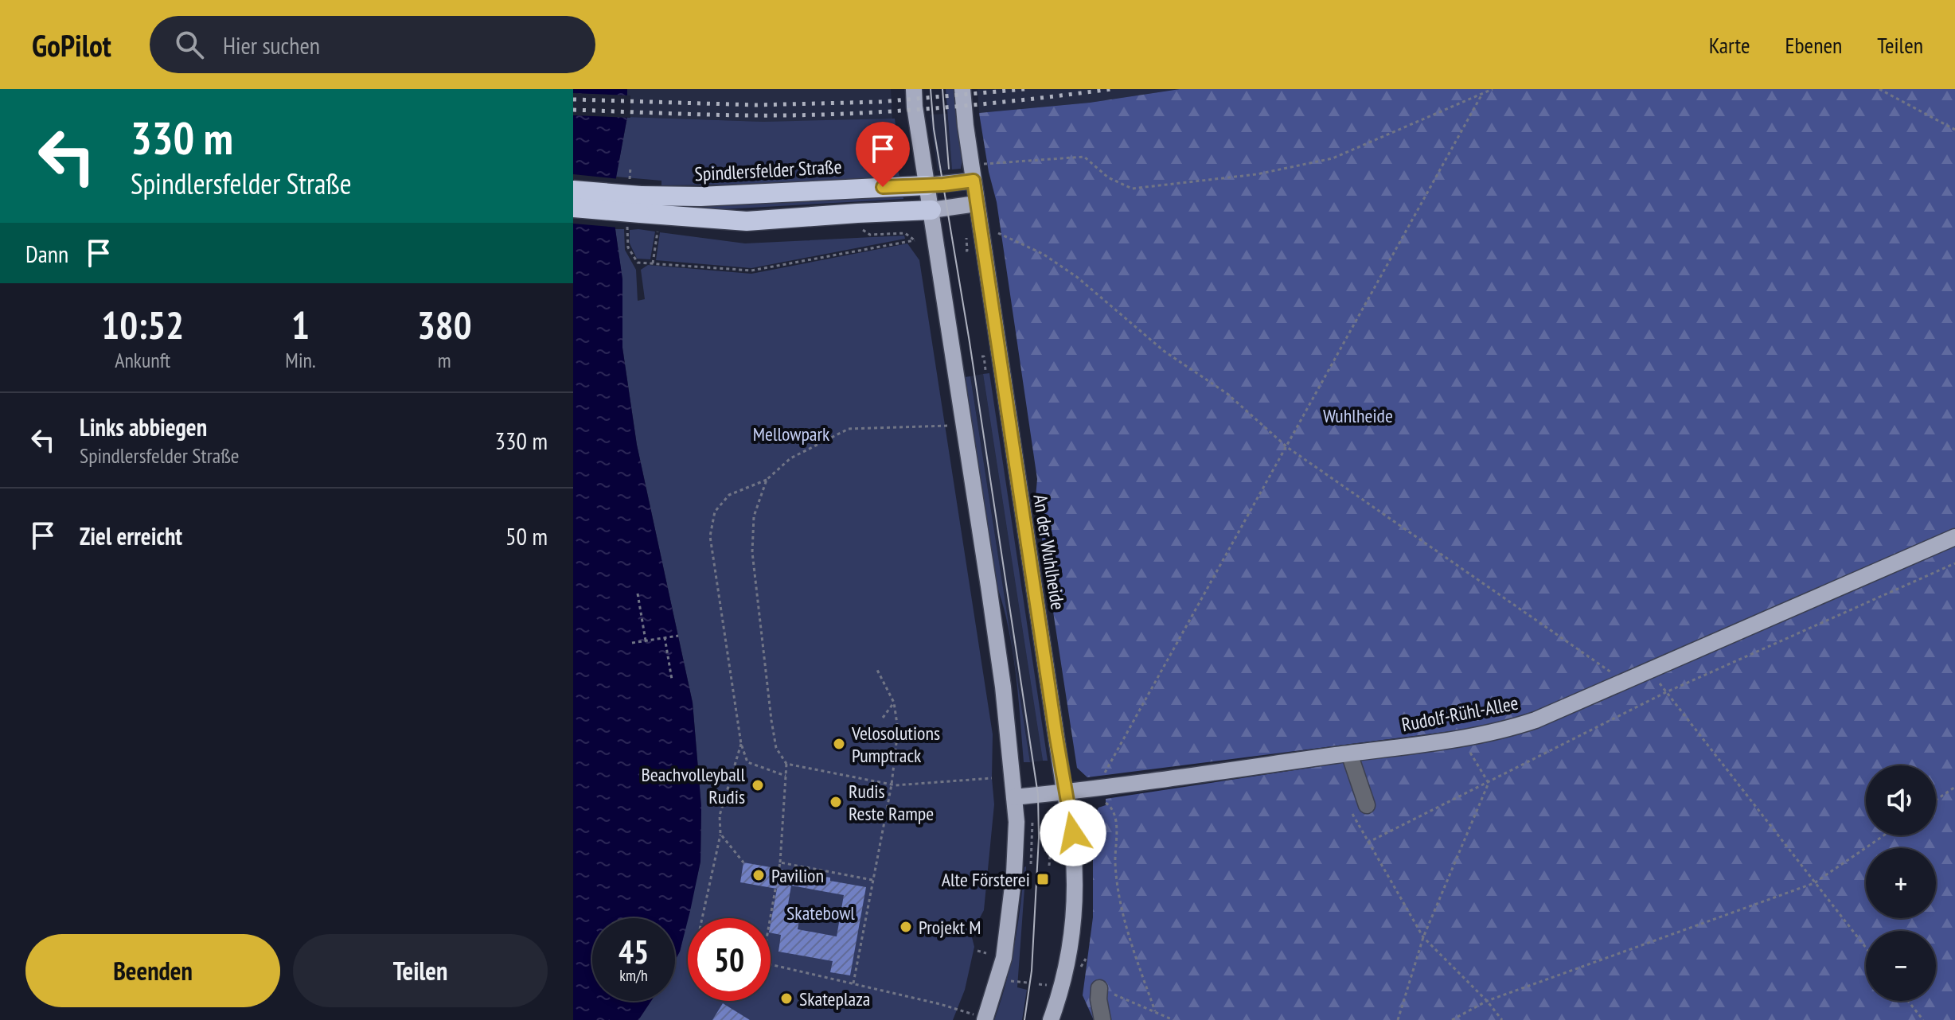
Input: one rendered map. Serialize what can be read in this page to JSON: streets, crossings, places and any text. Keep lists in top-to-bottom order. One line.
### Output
{"streets":{"highway":["Spindlersfelder Straße"],"main road":["An der Wuhlheide","Rudolf-Rühl-Allee"]},"crossings":[["Spindlersfelder Straße","An der Wuhlheide"],["An der Wuhlheide","Rudolf-Rühl-Allee"]],"parks":["Wuhlheide","Mellowpark","Skatebowl"],"places":{"other":["Velosolutions Pumptrack","Beachvolleyball Rudis","Rudis Reste Rampe","Pavilion","Projekt M","Skateplaza"],"transit":["Alte Försterei"]},"page":{"header":"GoPilot","search":"Hier suchen","nav":["Karte","Ebenen","Teilen"],"turn":["330 m","Spindlersfelder Straße"],"then":"Dann","eta":["10:52","Ankunft","1","Min.","380","m"],"list":[{"name":"Links abbiegen","note":"Spindlersfelder Straße","value":"330 m"},{"name":"Ziel erreicht","value":"50 m"}],"map_buttons":["+","−"],"speed":"45 km/h","limit":"50","buttons":["Beenden","Teilen"]}}
